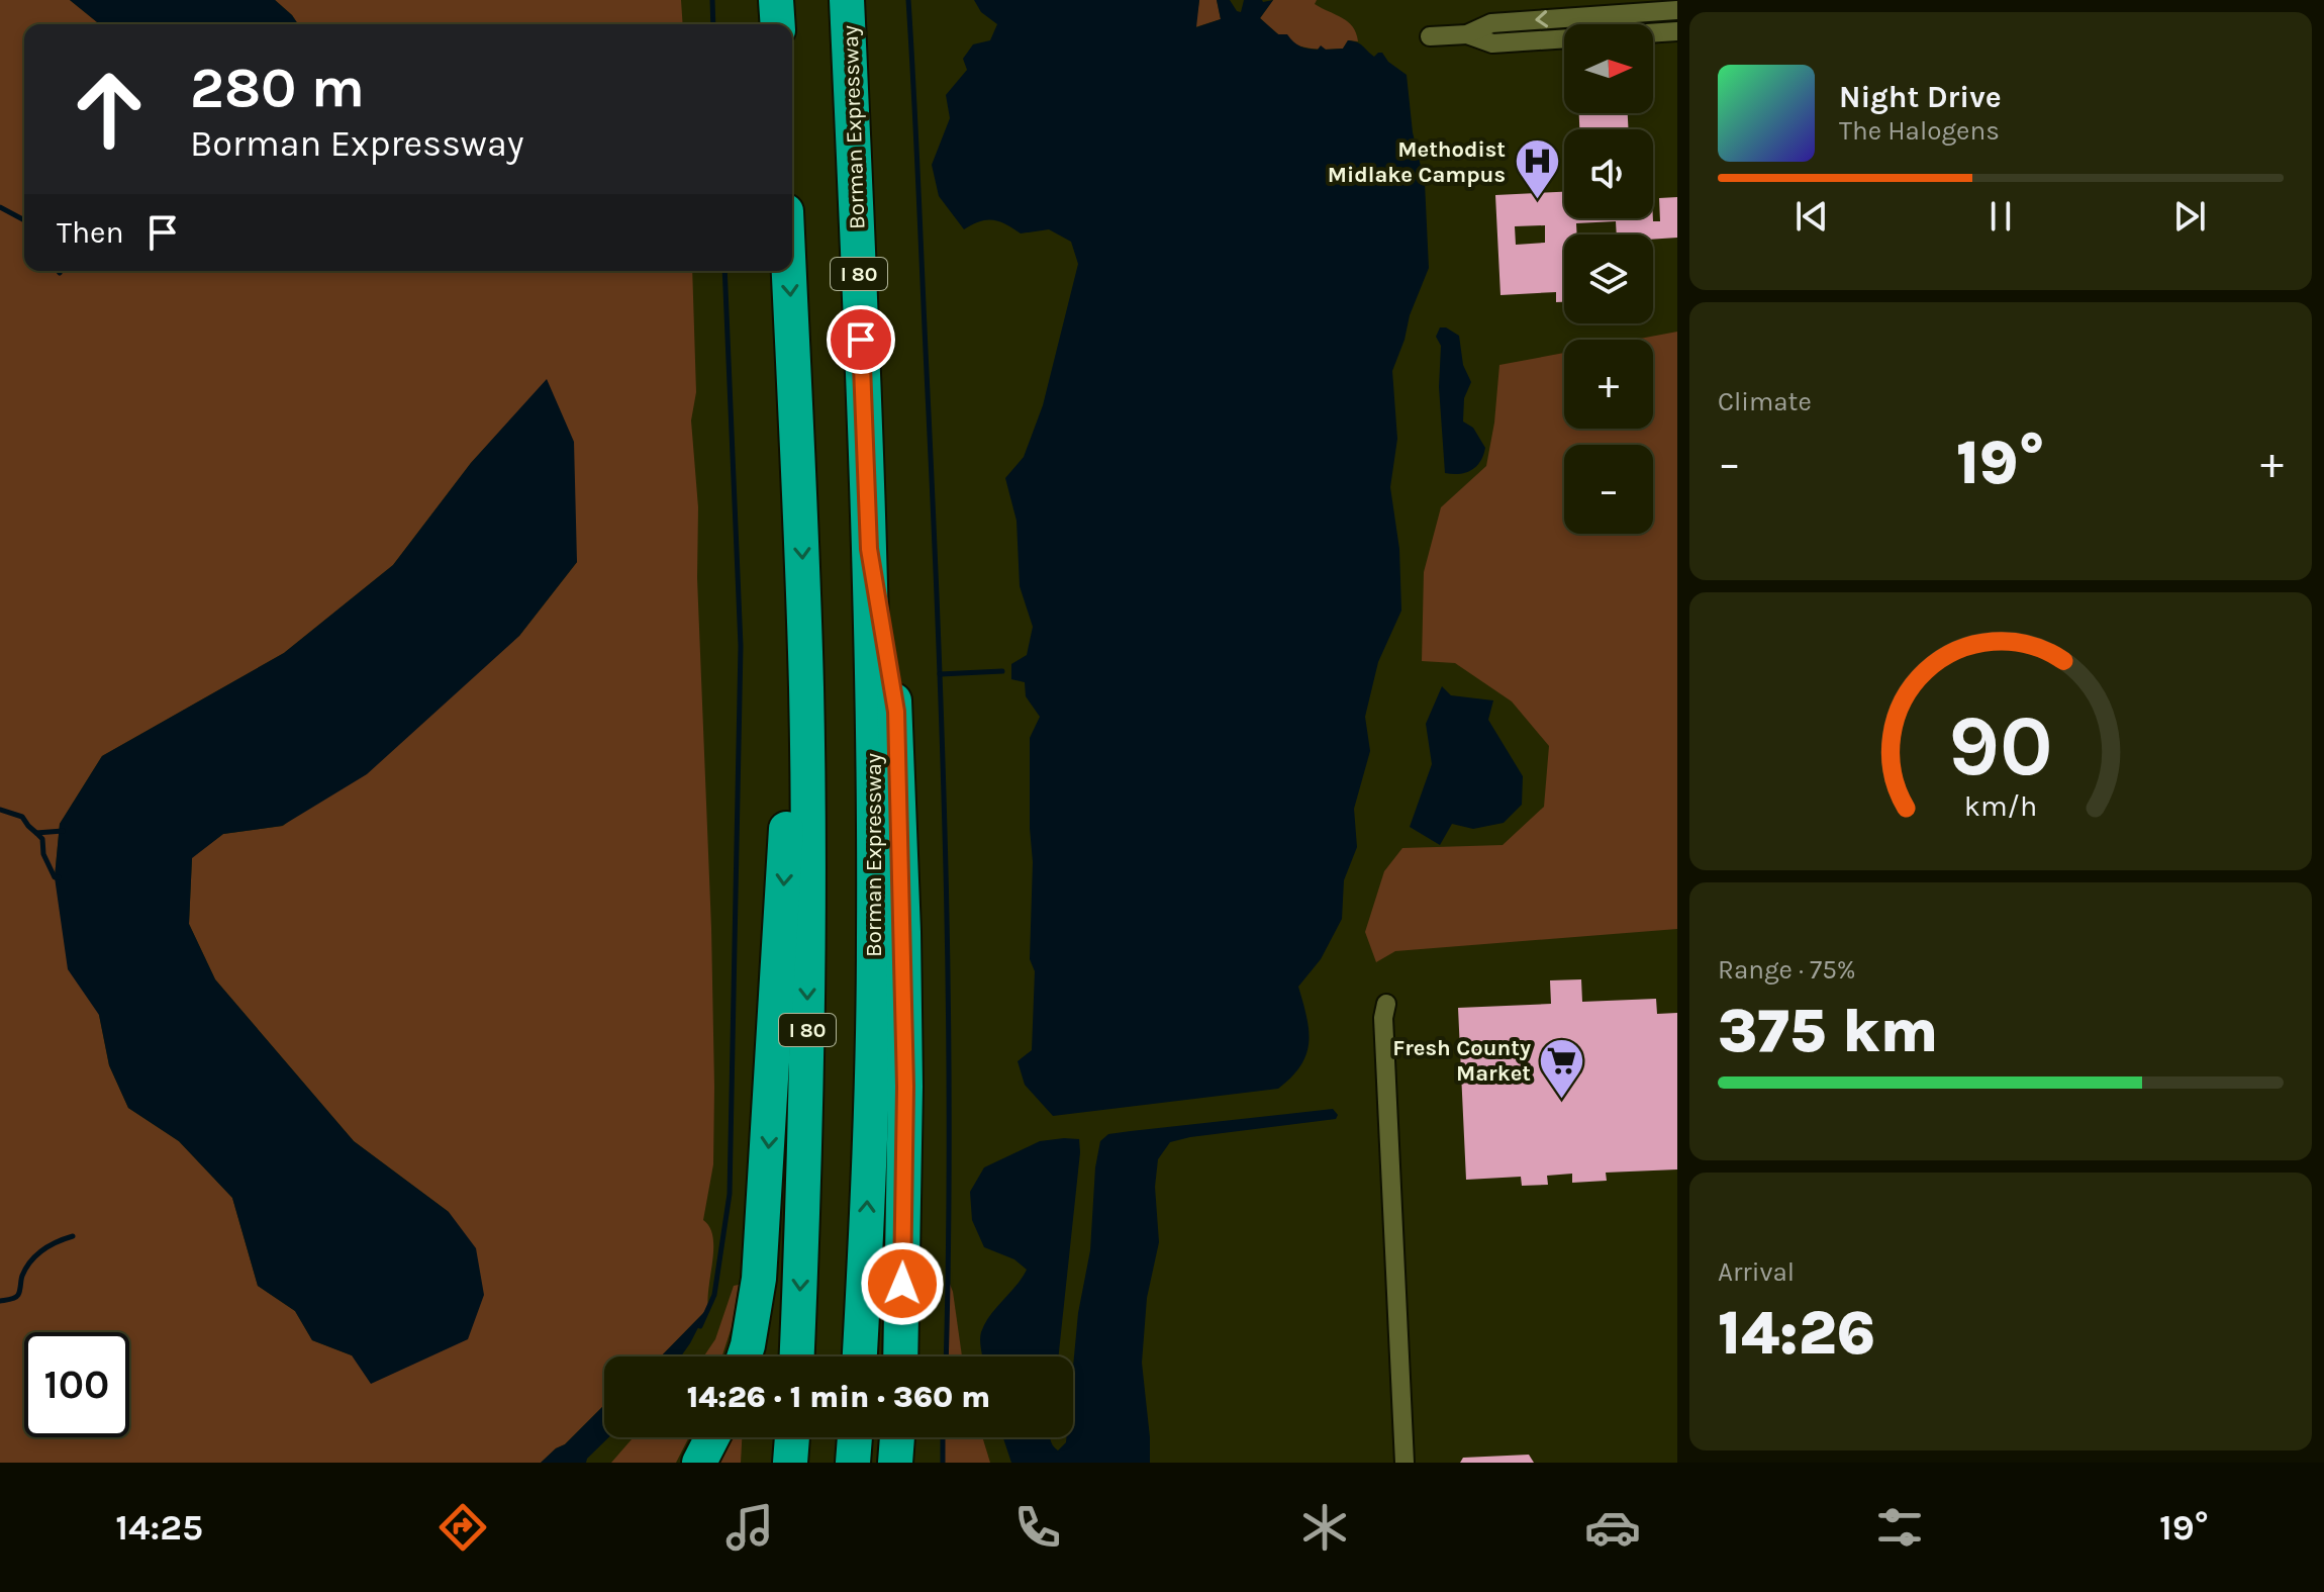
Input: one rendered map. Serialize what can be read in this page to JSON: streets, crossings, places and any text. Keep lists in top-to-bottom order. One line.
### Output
{"streets":{"highway":["Borman Expressway","I 80"]},"places":{"hospital":["Methodist Midlake Campus"],"supermarket":["Fresh County Market"]},"north":"right","page":{"map_buttons":["+","−"],"turn":["280 m","Borman Expressway"],"song":["Night Drive","The Halogens"],"then":"Then","tile":["Climate",["Range · 75%","375 km"],["Arrival","14:26"]],"heat":["−","19°","+"],"limit":"100","trip":"14:26 · 1 min · 360 m","tabs":["14:25","19°"],"gauge":["90","km/h"]}}
